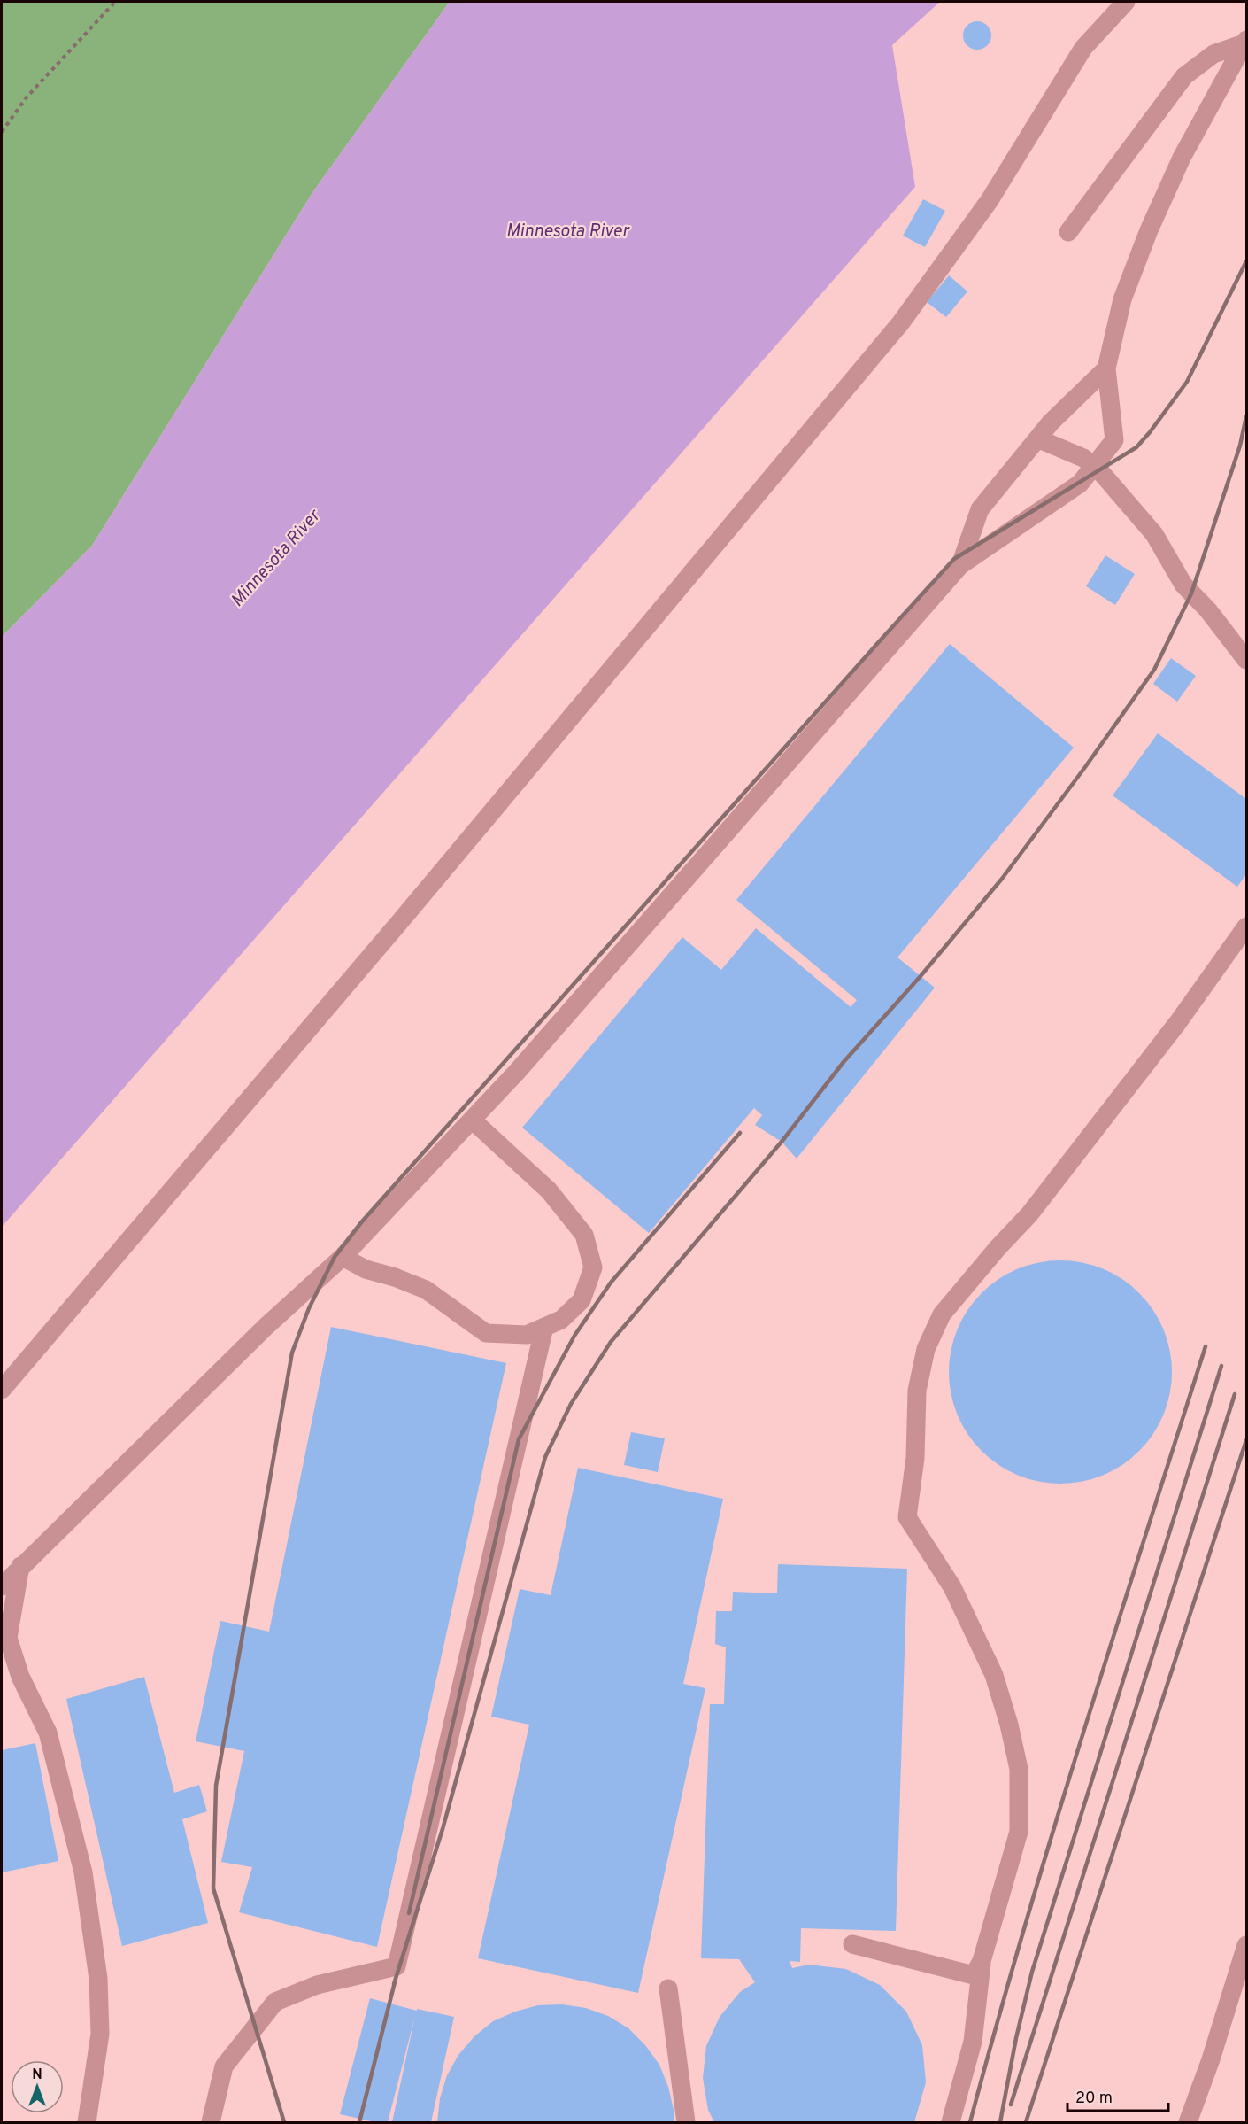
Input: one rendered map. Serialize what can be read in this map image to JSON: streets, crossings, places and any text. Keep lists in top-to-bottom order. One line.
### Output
{"water":["Minnesota River"],"scale_bar":"20 m","north":"top"}
